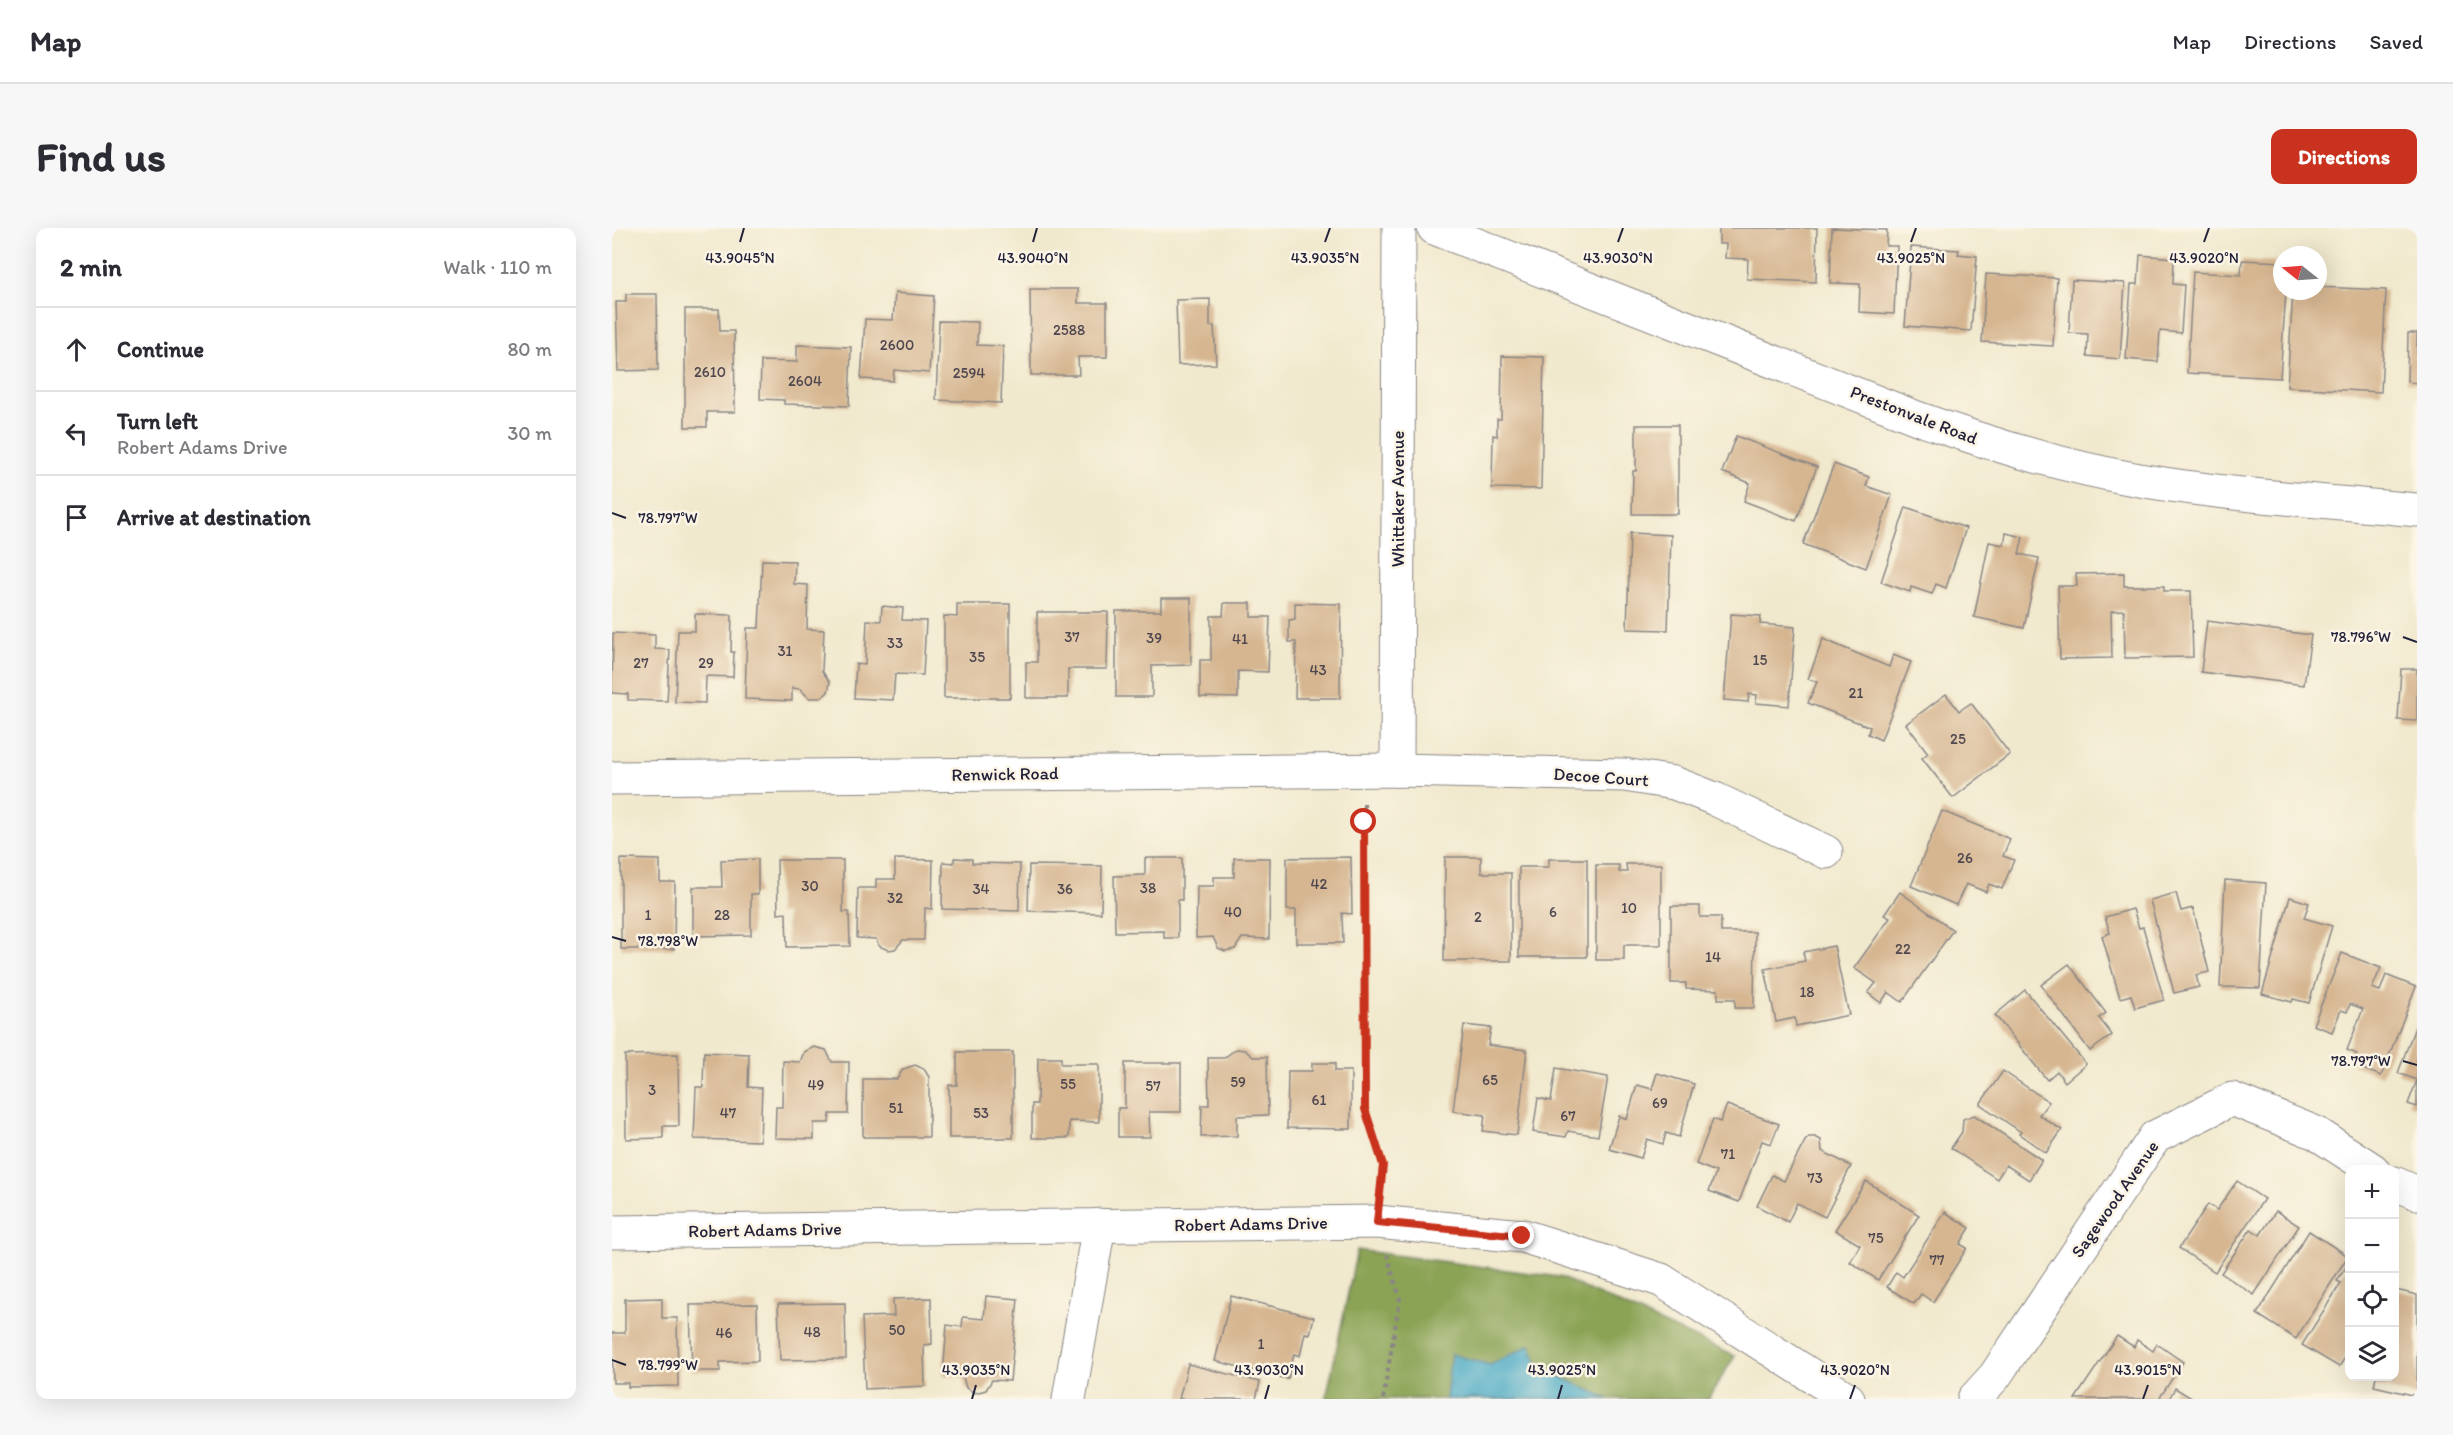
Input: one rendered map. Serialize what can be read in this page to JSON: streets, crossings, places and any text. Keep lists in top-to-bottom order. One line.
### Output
{"streets":{"street":["Prestonvale Road","Whittaker Avenue","Renwick Road","Decoe Court","Sagewood Avenue","Robert Adams Drive"]},"crossings":[["Whittaker Avenue","Renwick Road"],["Whittaker Avenue","Decoe Court"],["Renwick Road","Decoe Court"]],"house_numbers":["2588","2600","2610","2594","2604","37","39","41","33","31","35","15","27","29","43","21","25","26","42","30","38","34","36","32","10","40","6","1","28","2","22","14","18","65","59","55","49","57","3","61","69","51","47","53","67","71","73","75","77","50","48","46","1"],"north":"left","page":{"header":"Map","nav":["Map","Directions","Saved"],"buttons":"Directions","title":"Find us","heading":["2 min","Walk · 110 m"],"list":[["Continue","80 m"],["Turn left","Robert Adams Drive","30 m"],"Arrive at destination"],"map_buttons":["+","−"]},"coordinates":["43.9045°N","43.9040°N","43.9035°N","43.9030°N","43.9025°N","43.9020°N","78.797°W","78.796°W","78.798°W","78.799°W","43.9015°N"]}
